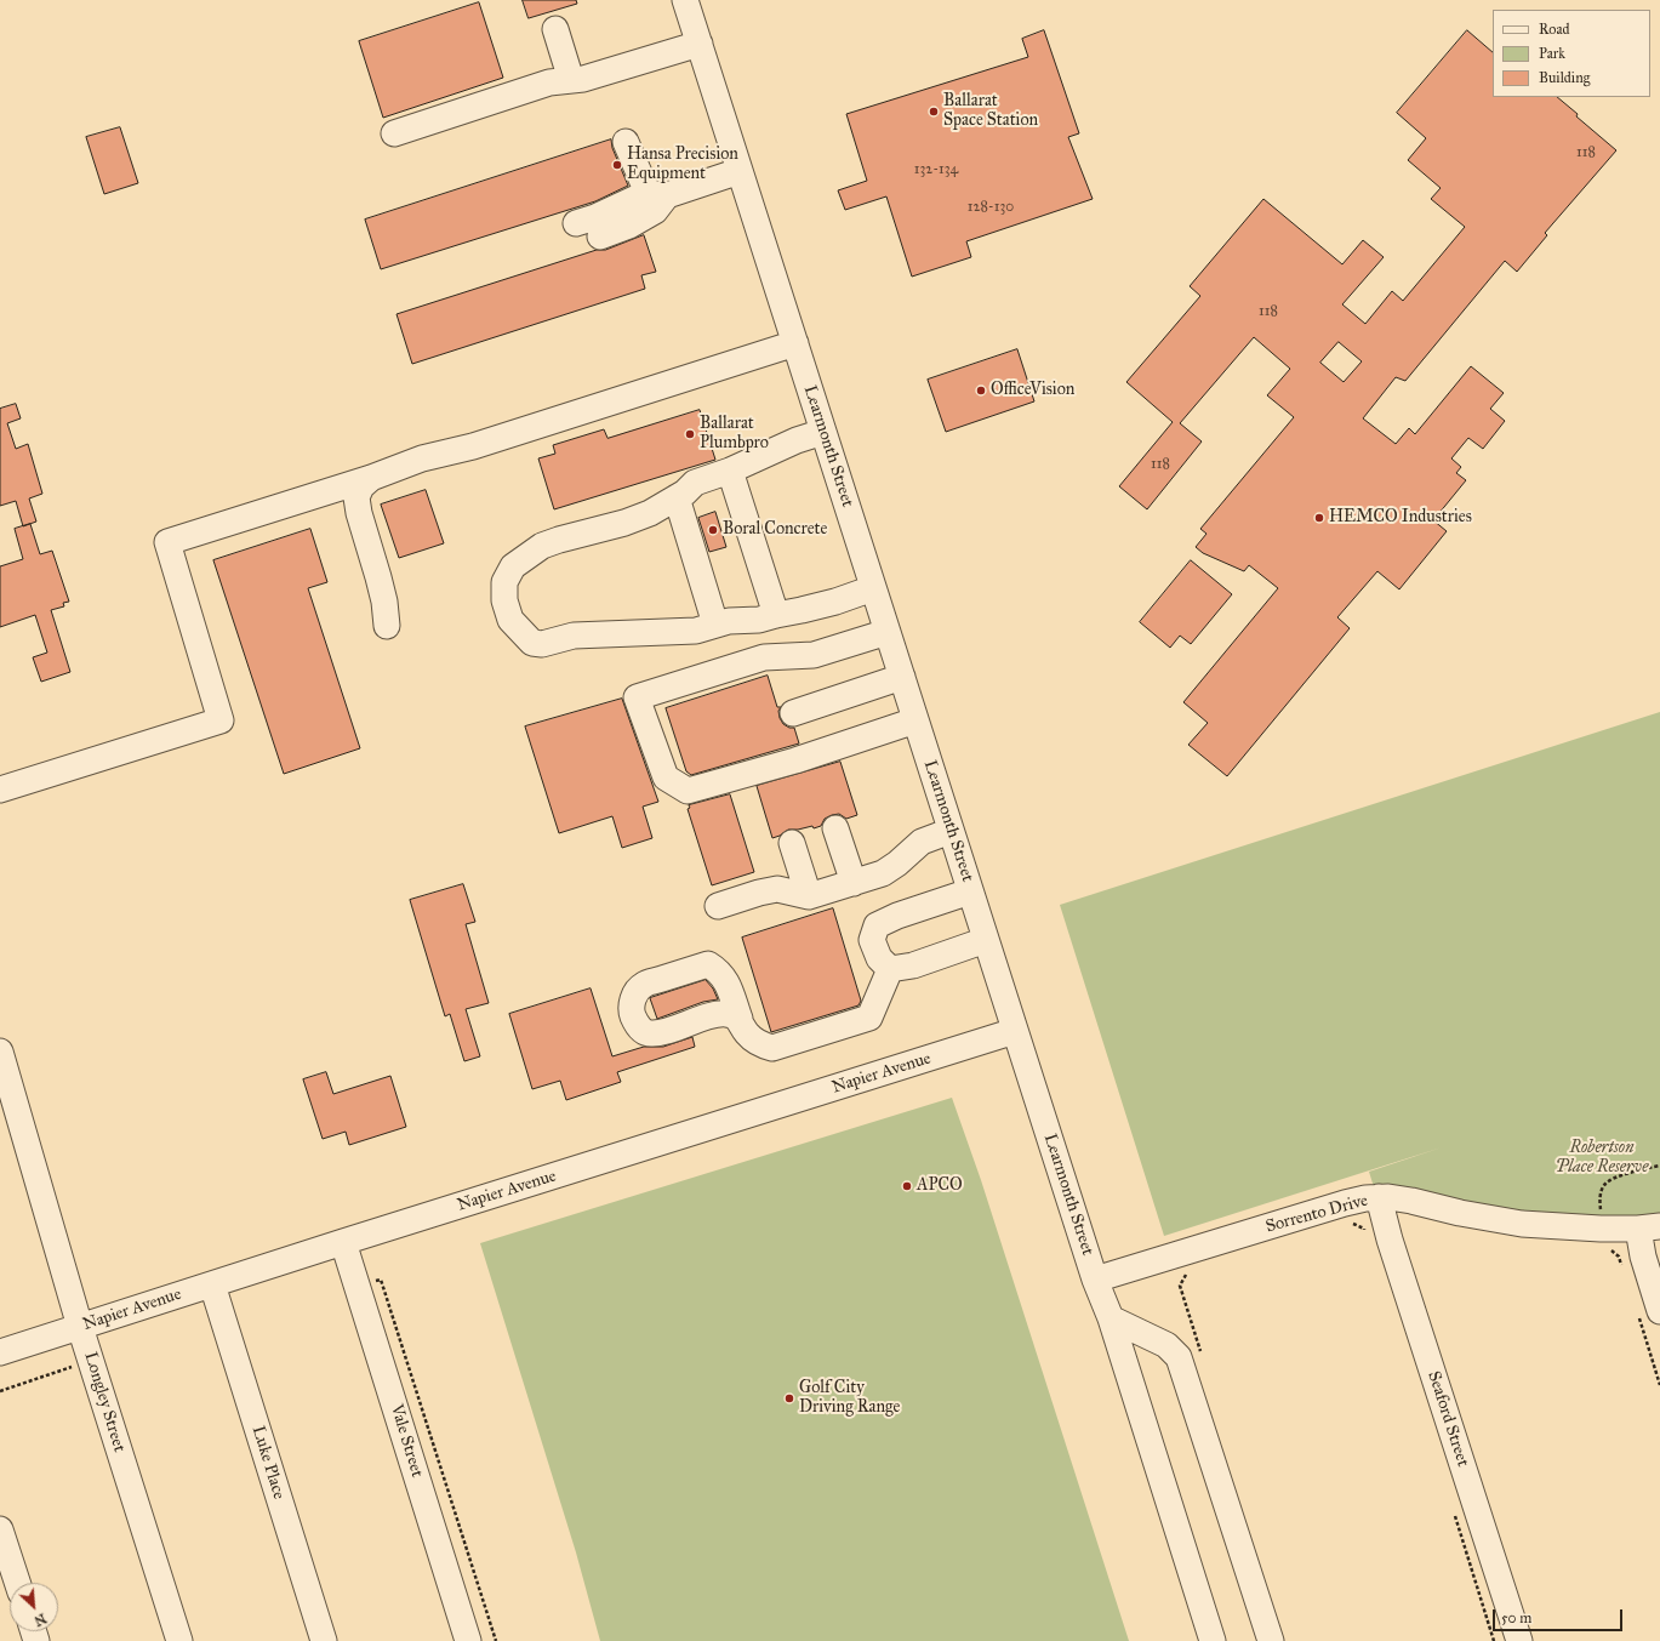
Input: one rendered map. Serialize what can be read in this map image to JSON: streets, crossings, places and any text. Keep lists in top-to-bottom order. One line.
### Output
{"streets":{"street":["Learmonth Street","Napier Avenue","Sorrento Drive","Longley Street","Seaford Street","Vale Street","Luke Place"]},"crossings":[["Learmonth Street","Napier Avenue"],["Learmonth Street","Sorrento Drive"],["Napier Avenue","Longley Street"],["Napier Avenue","Vale Street"],["Napier Avenue","Luke Place"],["Sorrento Drive","Seaford Street"]],"parks":["Robertson Place Reserve"],"places":["Ballarat Space Station","Hansa Precision Equipment","OfficeVision","Ballarat Plumbpro","HEMCO Industries","Boral Concrete","APCO","Golf City Driving Range"],"house_numbers":["118","132-134","128-130","118","118"],"legend":["Road","Park","Building"],"scale_bar":"50 m","north":"bottom right"}
